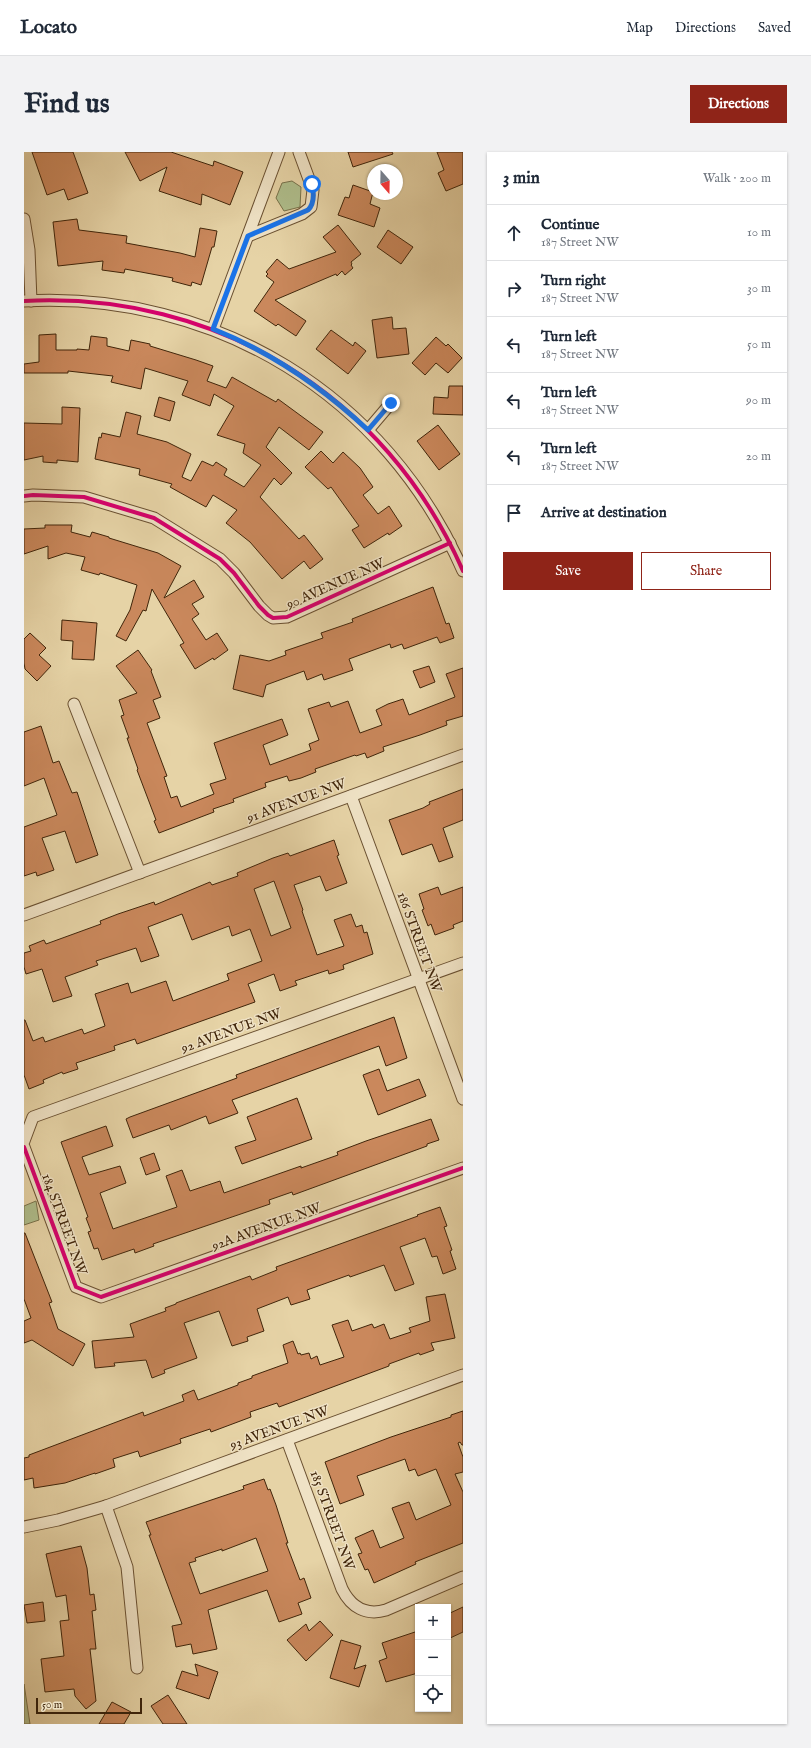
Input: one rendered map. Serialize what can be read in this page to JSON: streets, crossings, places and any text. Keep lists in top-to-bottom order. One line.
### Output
{"streets":{"street":["90 AVENUE NW","91 AVENUE NW","186 STREET NW","92 AVENUE NW","184 STREET NW","92A AVENUE NW","93 AVENUE NW","185 STREET NW"]},"crossings":[["91 AVENUE NW","186 STREET NW"],["186 STREET NW","92 AVENUE NW"],["184 STREET NW","92A AVENUE NW"],["93 AVENUE NW","185 STREET NW"]],"scale_bar":"50 m","north":"bottom","page":{"header":"Locato","nav":["Map","Directions","Saved"],"buttons":["Directions",["Save","Share"]],"title":"Find us","heading":["3 min","Walk · 200 m"],"list":[["Continue","187 Street NW","10 m"],["Turn right","187 Street NW","30 m"],["Turn left","187 Street NW","50 m"],["Turn left","187 Street NW","90 m"],["Turn left","187 Street NW","20 m"],"Arrive at destination"],"map_buttons":["+","−"],"scale":"50 m"}}
